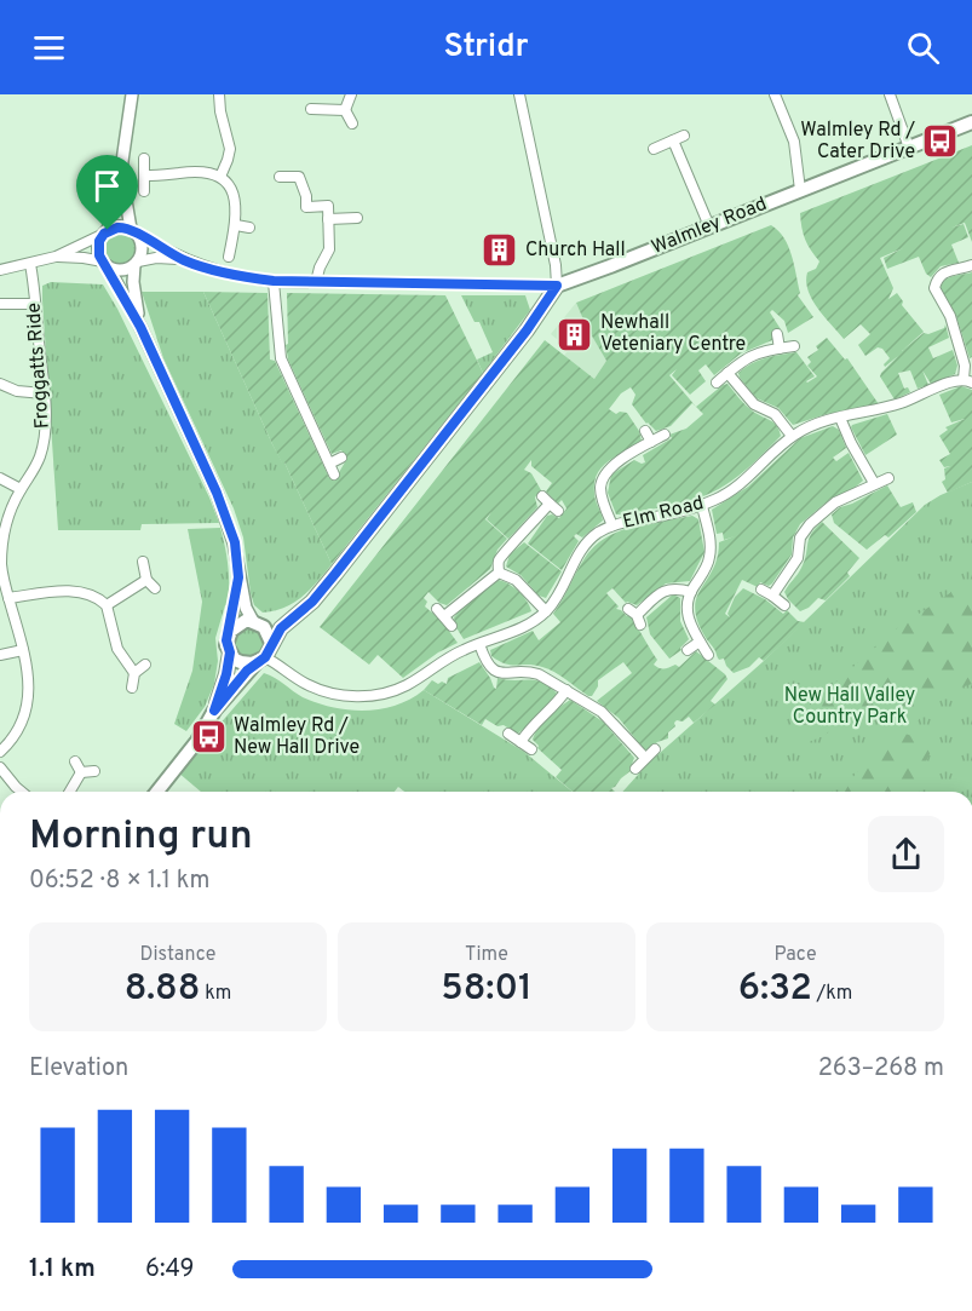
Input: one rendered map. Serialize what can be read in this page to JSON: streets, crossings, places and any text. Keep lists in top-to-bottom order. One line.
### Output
{"streets":{"main road":["Walmley Road"],"street":["Froggatts Ride","Elm Road"]},"parks":["New Hall Valley Country Park"],"places":{"bus stop":["Walmley Rd / Cater Drive","Walmley Rd / New Hall Drive"],"building":["Church Hall","Newhall Veteniary Centre"]},"page":{"header":"Stridr","heading":["Morning run","06:52 · 8 × 1.1 km"],"stats":[["Distance","8.88 km"],["Time","58:01"],["Pace","6:32 /km"]],"chart":["Elevation","263–268 m"],"list":[{"name":"1.1 km","note":"6:49"}]}}
